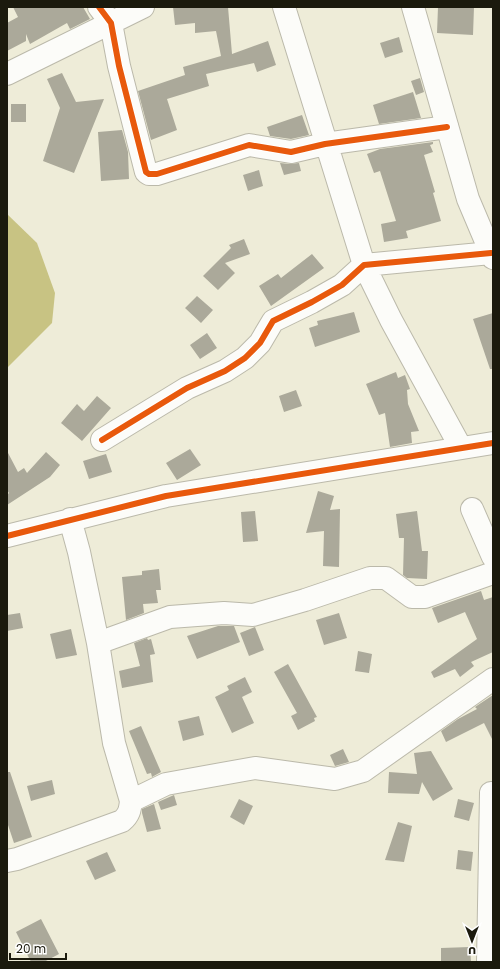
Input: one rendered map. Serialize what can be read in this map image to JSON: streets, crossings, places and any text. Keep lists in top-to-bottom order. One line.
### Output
{"scale_bar":"20 m","north":"bottom"}
